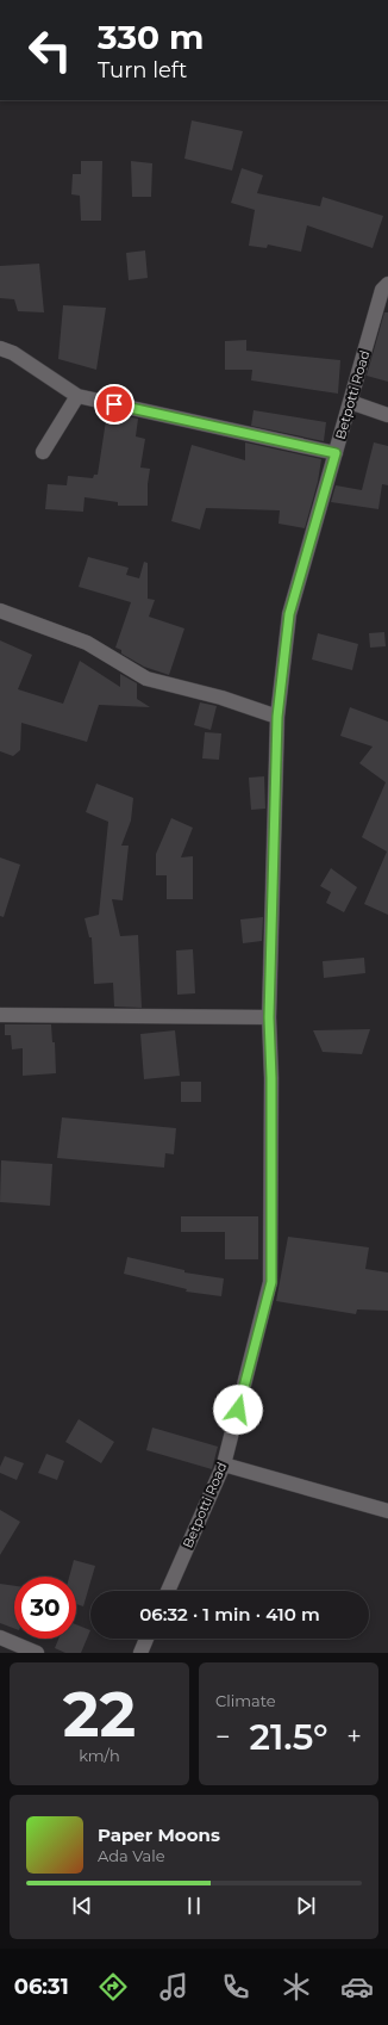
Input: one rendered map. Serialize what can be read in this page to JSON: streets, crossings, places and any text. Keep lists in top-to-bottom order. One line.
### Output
{"streets":{"street":["Betpotti Road"]},"page":{"turn":["330 m","Turn left"],"limit":"30","trip":"06:32 · 1 min · 410 m","tile":[["22","km/h"],"Climate"],"heat":["−","21.5°","+"],"song":["Paper Moons","Ada Vale"],"tabs":"06:31"}}
